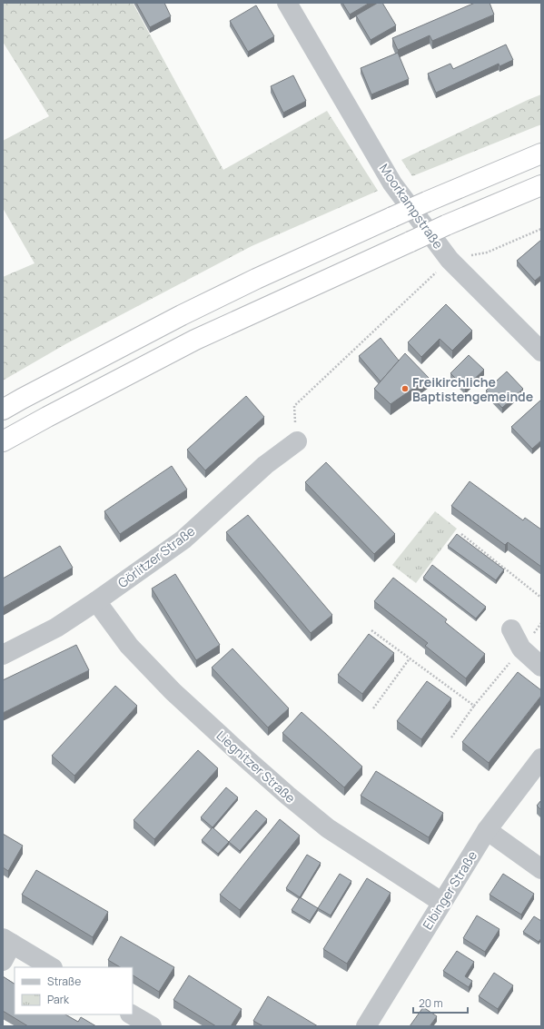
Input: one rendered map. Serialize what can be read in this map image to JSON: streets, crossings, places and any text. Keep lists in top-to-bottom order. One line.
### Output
{"streets":{"street":["Moorkampstraße","Görlitzer Straße","Liegnitzer Straße","Elbinger Straße"]},"crossings":[["Görlitzer Straße","Liegnitzer Straße"],["Liegnitzer Straße","Elbinger Straße"]],"places":["Freikirchliche Baptistengemeinde"],"legend":["Straße","Park"],"scale_bar":"20 m"}
